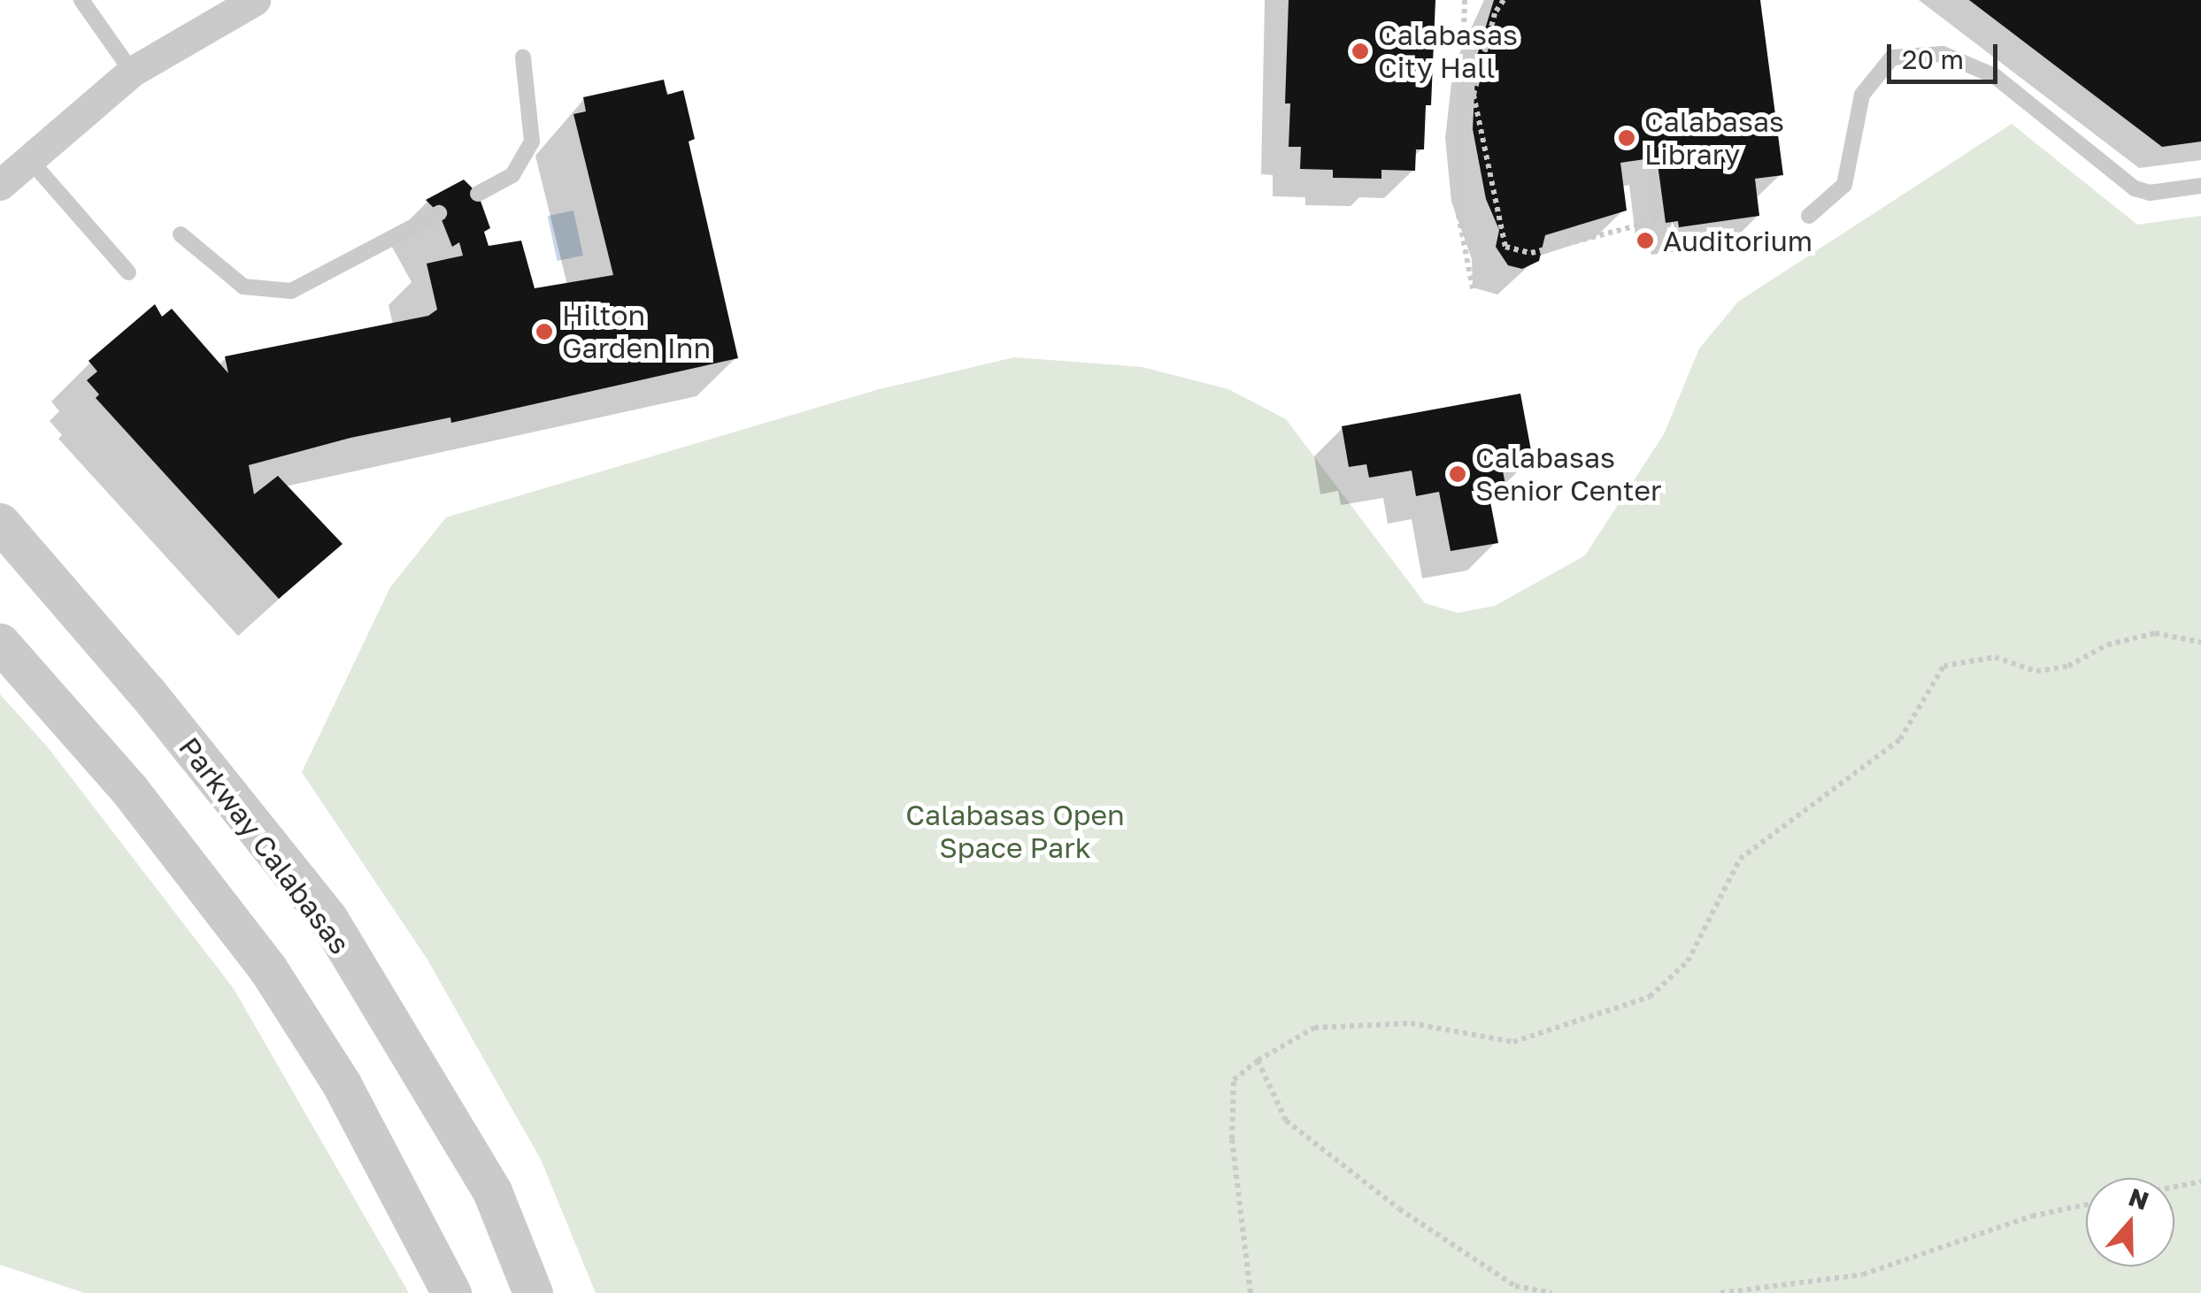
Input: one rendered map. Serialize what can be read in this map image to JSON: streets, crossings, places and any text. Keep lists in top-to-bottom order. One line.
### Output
{"streets":{"street":["Parkway Calabasas"]},"parks":["Calabasas Open Space Park"],"places":["Calabasas City Hall","Calabasas Library","Auditorium","Hilton Garden Inn","Calabasas Senior Center"],"scale_bar":"20 m","north":"top"}
